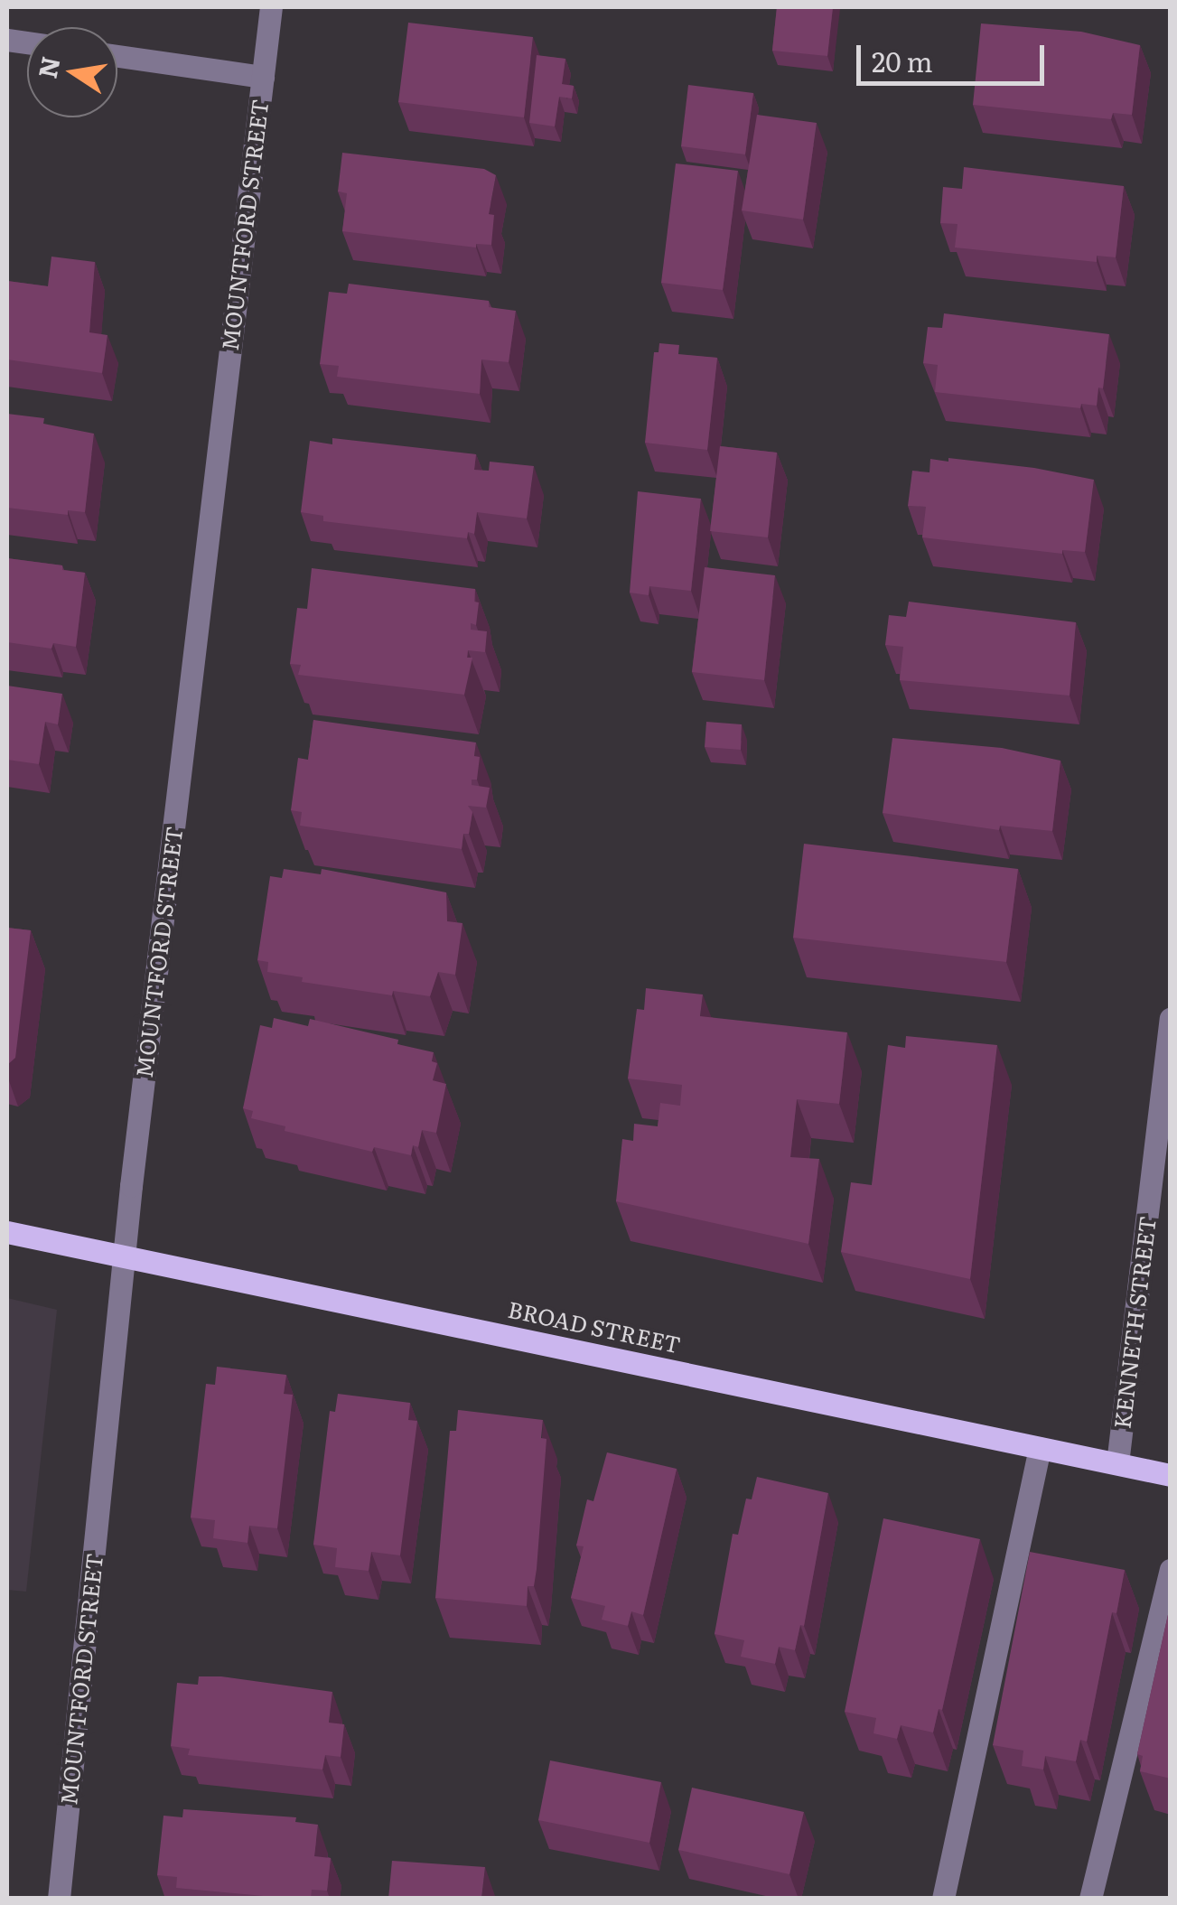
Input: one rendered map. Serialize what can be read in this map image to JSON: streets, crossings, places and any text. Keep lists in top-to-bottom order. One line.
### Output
{"streets":{"main road":["BROAD STREET"],"street":["MOUNTFORD STREET","KENNETH STREET"]},"crossings":[["MOUNTFORD STREET","BROAD STREET"],["KENNETH STREET","BROAD STREET"]],"scale_bar":"20 m","north":"left"}
